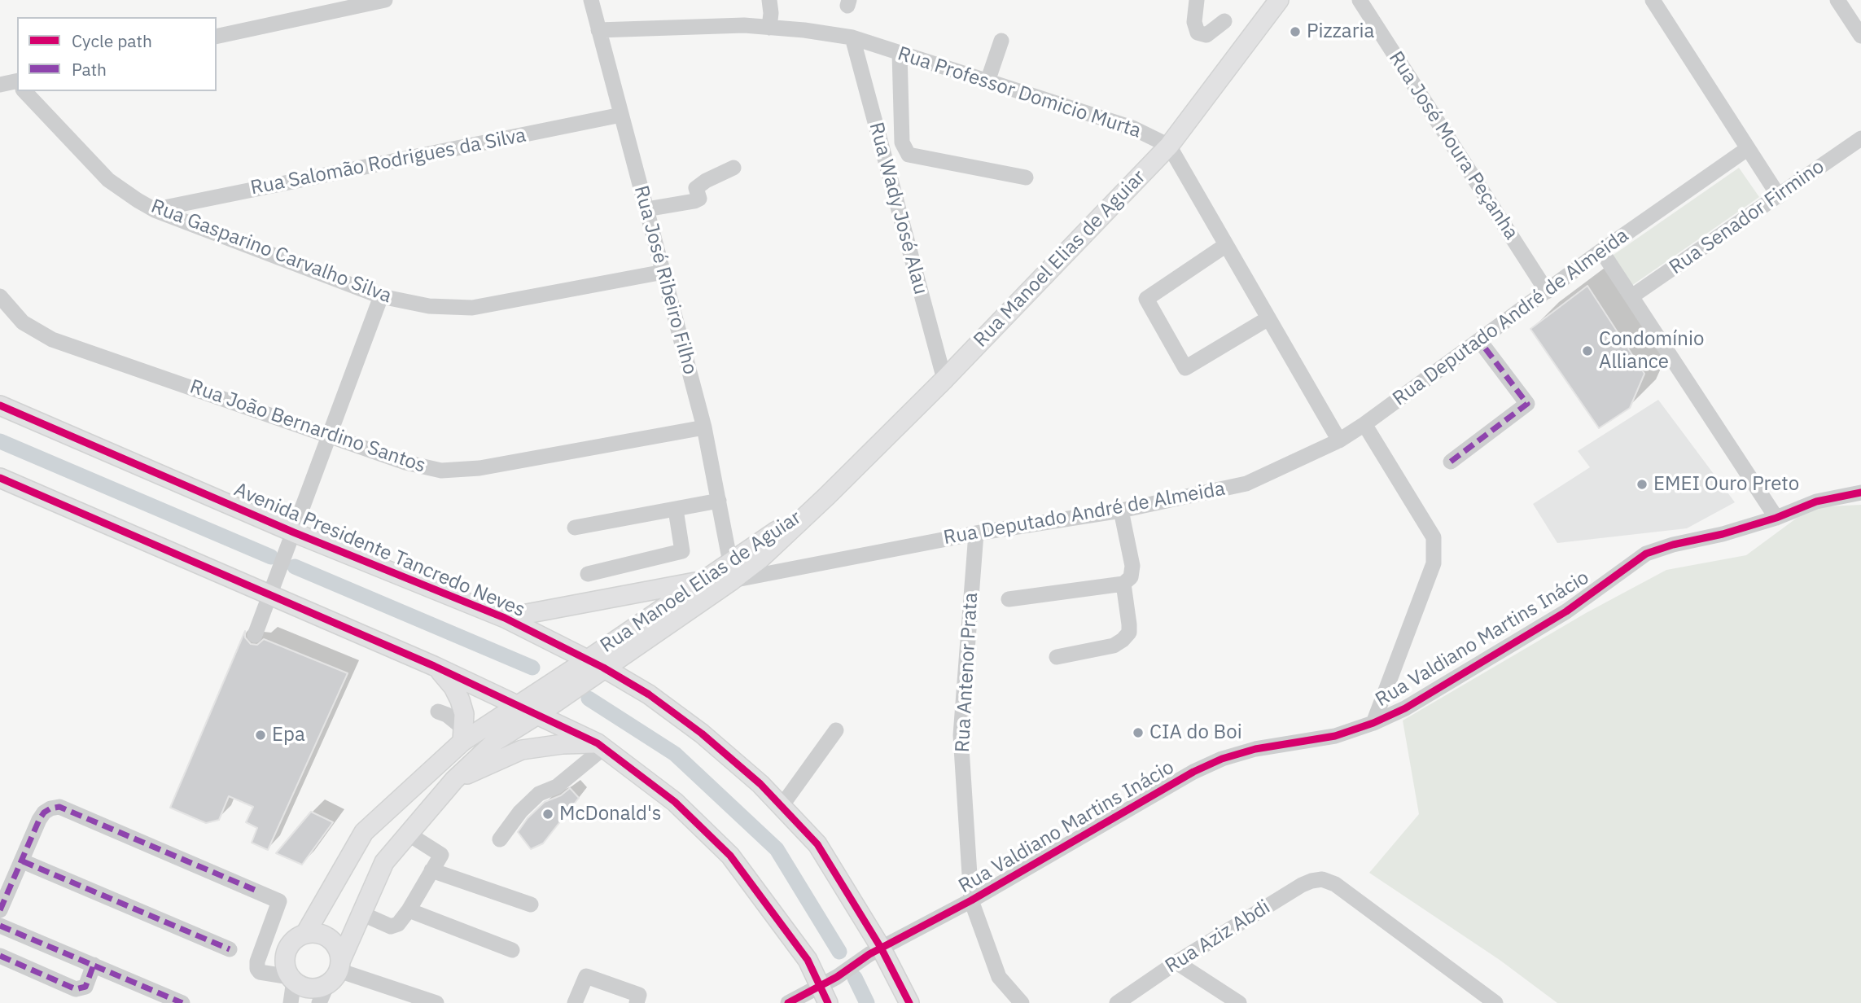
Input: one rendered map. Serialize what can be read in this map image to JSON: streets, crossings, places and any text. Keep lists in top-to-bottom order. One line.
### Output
{"streets":{"main road":["Rua Manoel Elias de Aguiar","Avenida Presidente Tancredo Neves"],"street":["Rua Professor Domicio Murta","Rua José Moura Peçanha","Rua Salomão Rodrigues da Silva","Rua Wady José Alau","Rua Senador Firmino","Rua Gasparino Carvalho Silva","Rua José Ribeiro Filho","Rua Deputado André de Almeida","Rua João Bernardino Santos","Rua Valdiano Martins Inácio","Rua Antenor Prata","Rua Aziz Abdi"]},"crossings":[["Rua Professor Domicio Murta","Rua Wady José Alau"],["Rua Professor Domicio Murta","Rua Manoel Elias de Aguiar"],["Rua Professor Domicio Murta","Rua José Ribeiro Filho"],["Rua José Moura Peçanha","Rua Deputado André de Almeida"],["Rua Salomão Rodrigues da Silva","Rua Gasparino Carvalho Silva"],["Rua Salomão Rodrigues da Silva","Rua José Ribeiro Filho"],["Rua Wady José Alau","Rua Manoel Elias de Aguiar"],["Rua Gasparino Carvalho Silva","Rua José Ribeiro Filho"],["Rua Manoel Elias de Aguiar","Rua José Ribeiro Filho"],["Rua Manoel Elias de Aguiar","Rua Deputado André de Almeida"],["Rua Manoel Elias de Aguiar","Avenida Presidente Tancredo Neves"],["Rua José Ribeiro Filho","Rua Deputado André de Almeida"],["Rua José Ribeiro Filho","Rua João Bernardino Santos"],["Rua Deputado André de Almeida","Rua Antenor Prata"],["Avenida Presidente Tancredo Neves","Rua Valdiano Martins Inácio"],["Rua Valdiano Martins Inácio","Rua Antenor Prata"]],"places":["Pizzaria","Condomínio Alliance","EMEI Ouro Preto","CIA do Boi","Epa","McDonald's"],"legend":["Cycle path","Path"]}
